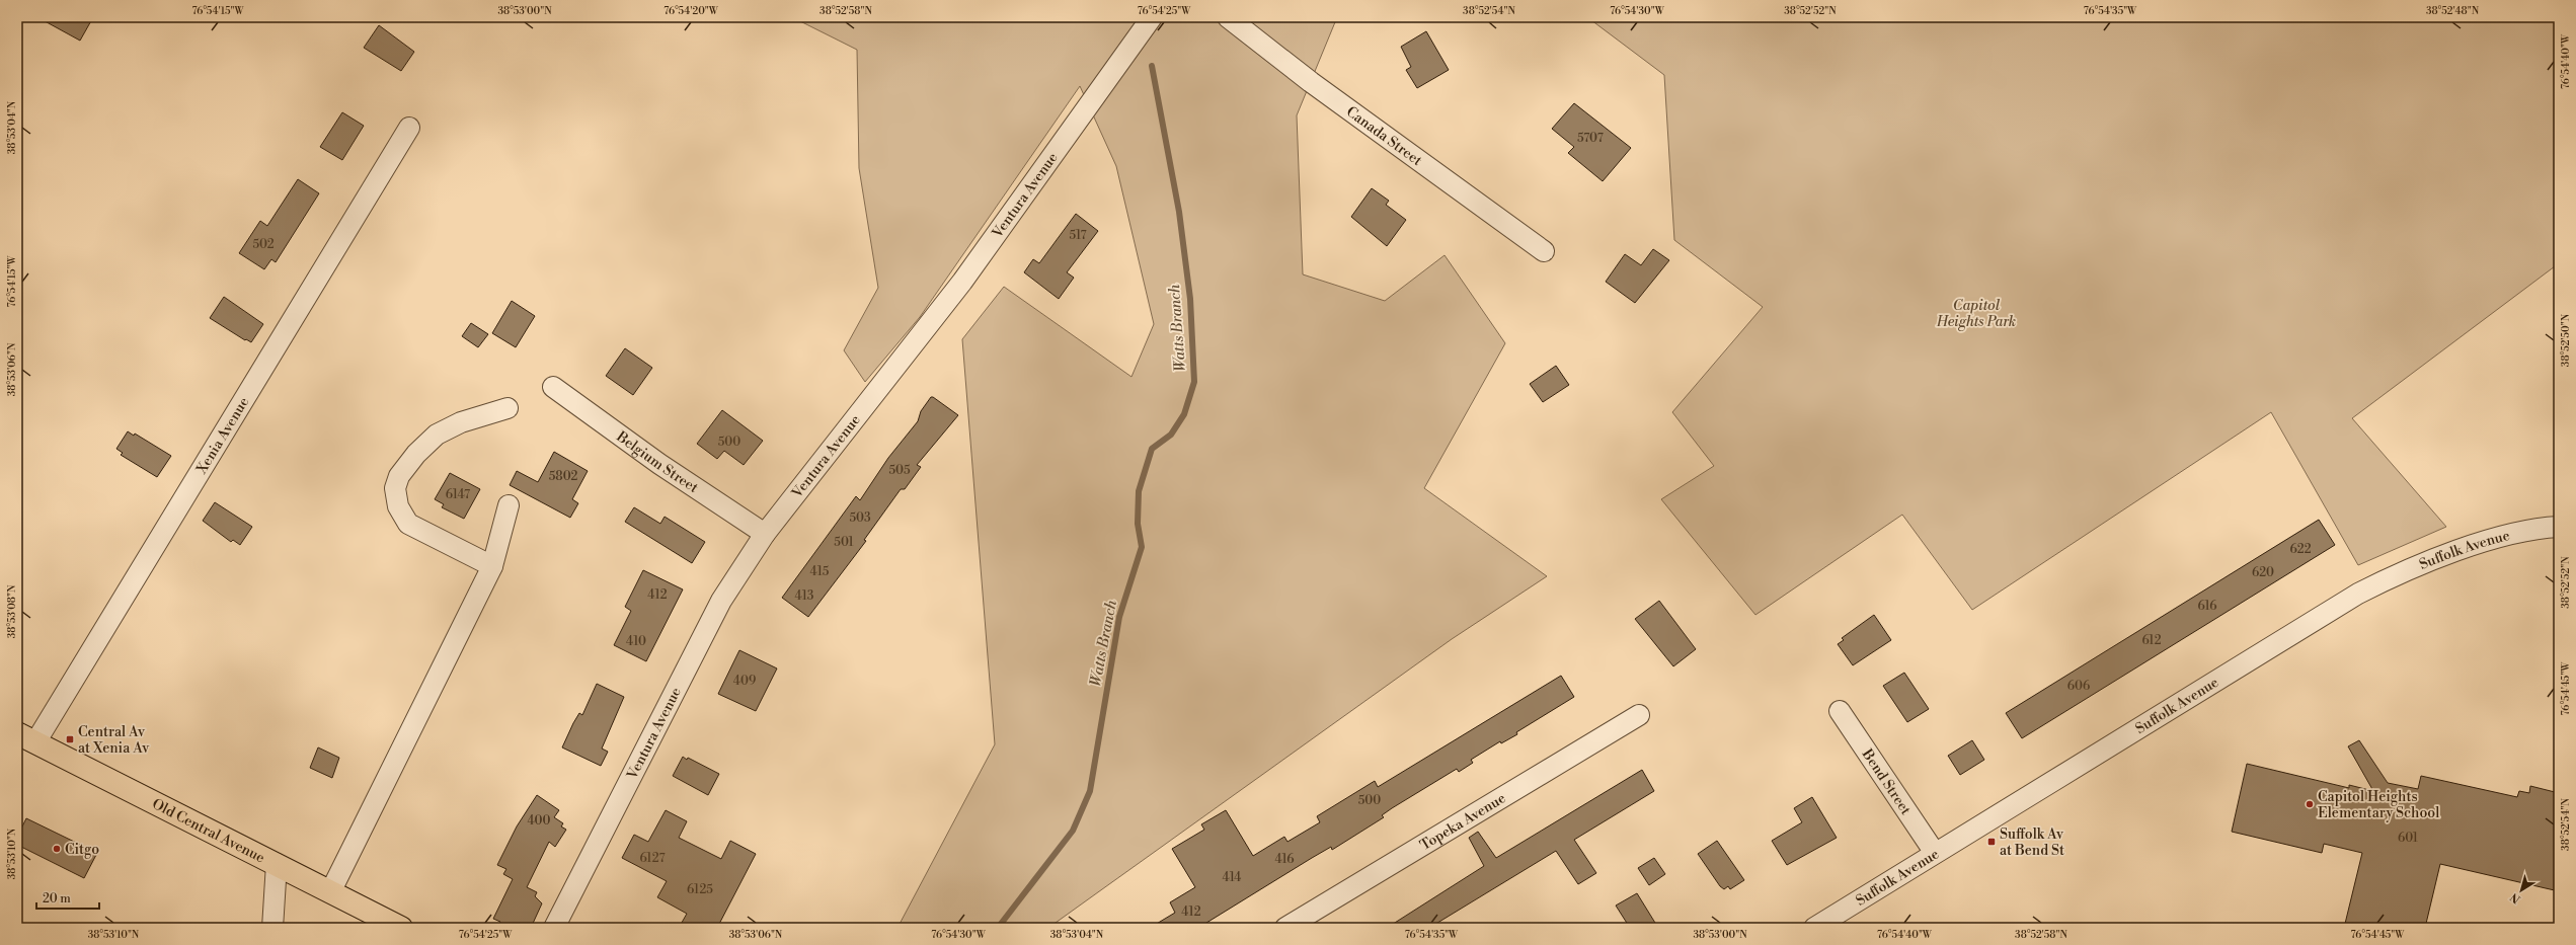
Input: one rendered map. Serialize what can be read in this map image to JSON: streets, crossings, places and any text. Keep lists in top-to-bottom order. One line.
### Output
{"streets":{"main road":["Old Central Avenue"],"street":["Canada Street","Ventura Avenue","Xenia Avenue","Belgium Street","Suffolk Avenue","Bend Street","Topeka Avenue"]},"crossings":[["Ventura Avenue","Belgium Street"],["Xenia Avenue","Old Central Avenue"],["Suffolk Avenue","Bend Street"]],"water":["Watts Branch"],"parks":["Capitol Heights Park"],"places":{"transit":["Central Av at Xenia Av","Suffolk Av at Bend St"],"other":["Capitol Heights Elementary School","Citgo"]},"house_numbers":["5707","517","502","500","505","5802","6147","503","501","622","415","620","412","413","616","612","410","409","606","500","400","601","6127","416","414","6125","412"],"scale_bar":"20 m","north":"bottom left","coordinates":["76°54'15\"W","38°53'00\"N","76°54'20\"W","38°52'58\"N","76°54'25\"W","38°52'54\"N","76°54'30\"W","38°52'52\"N","76°54'35\"W","38°52'48\"N","76°54'40\"W","38°53'04\"N","38°52'50\"N","38°53'06\"N","38°53'08\"N","76°54'45\"W","38°53'10\"N"]}
